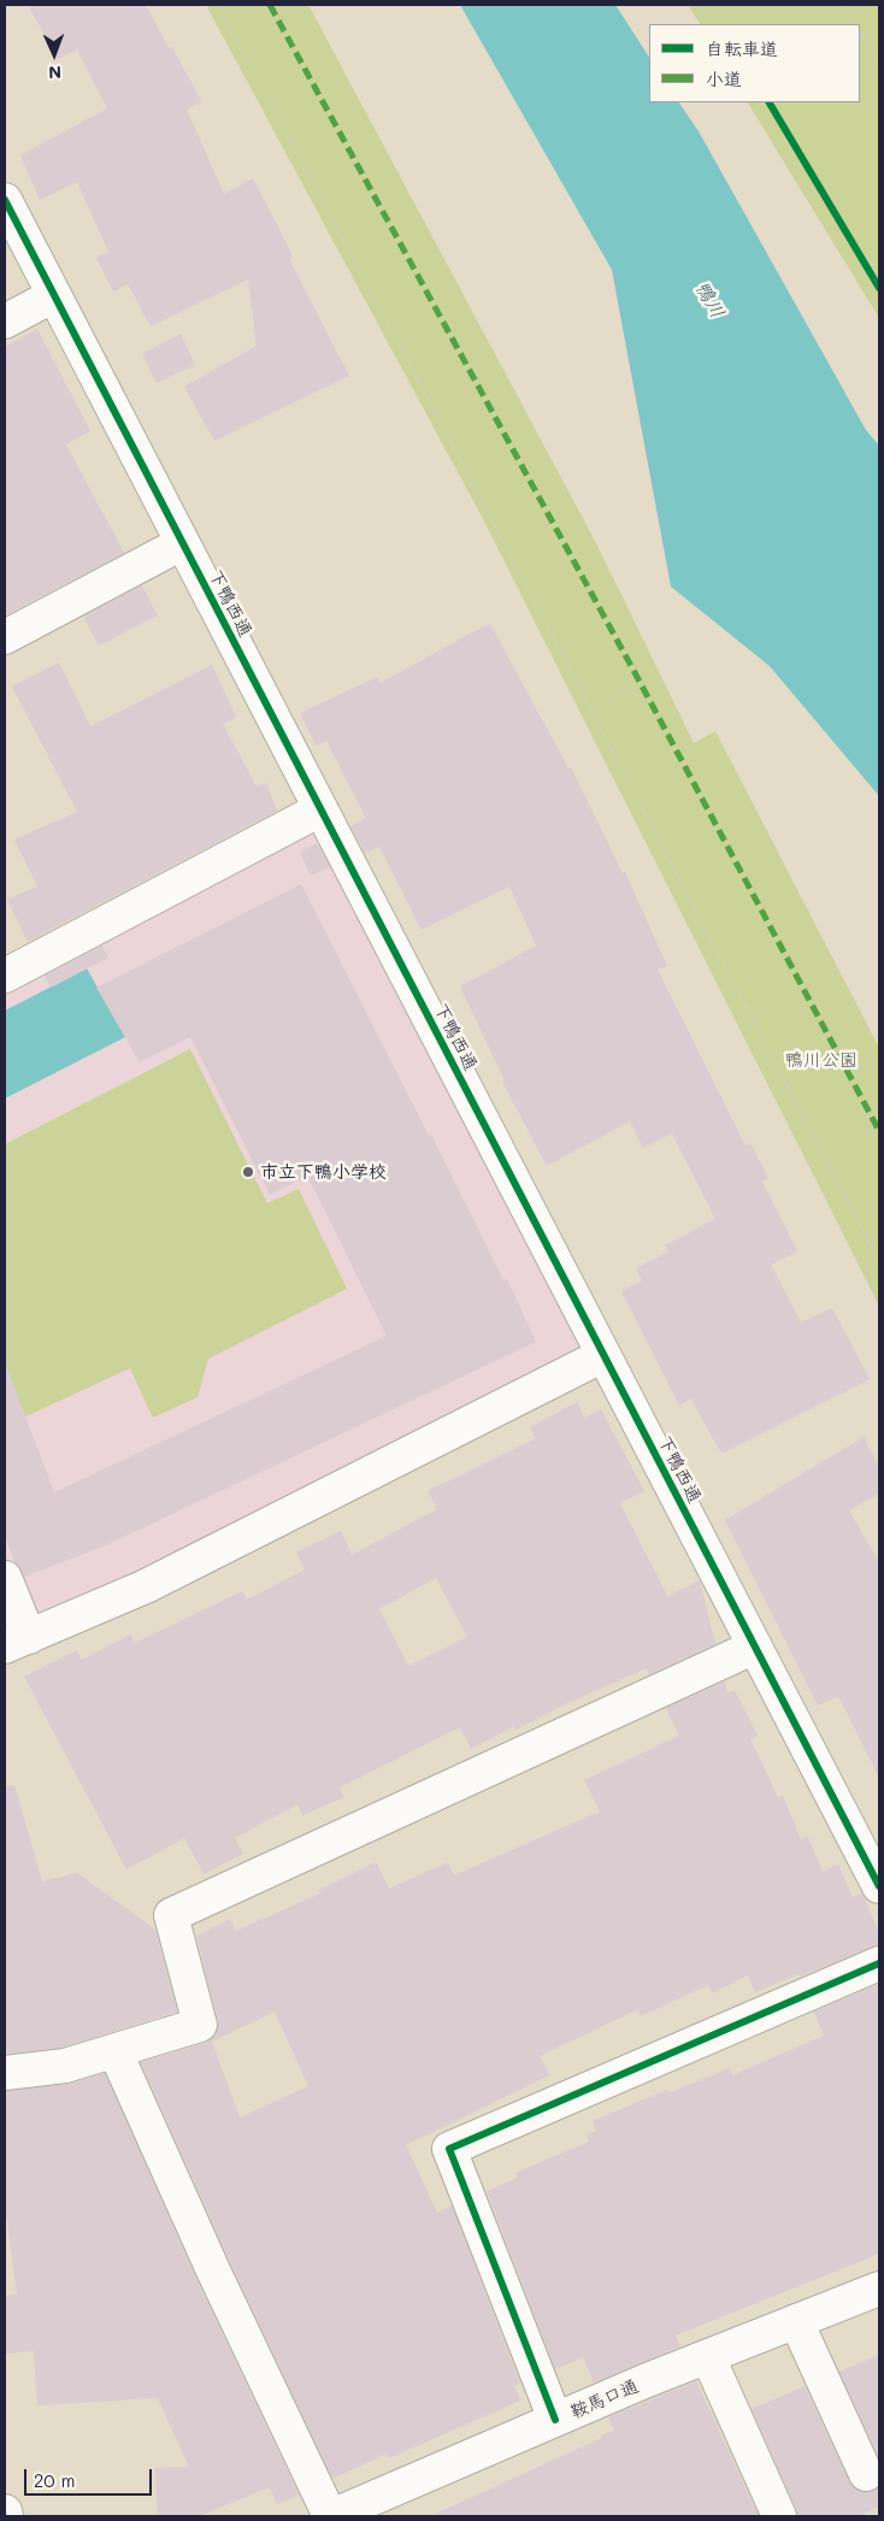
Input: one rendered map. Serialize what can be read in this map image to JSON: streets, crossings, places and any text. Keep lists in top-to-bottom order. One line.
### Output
{"streets":{"street":["下鴨西通","鞍馬口通"]},"water":["鴨川"],"parks":["鴨川公園"],"places":["市立下鴨小学校"],"legend":["自転車道","小道"],"scale_bar":"20 m","north":"bottom"}
